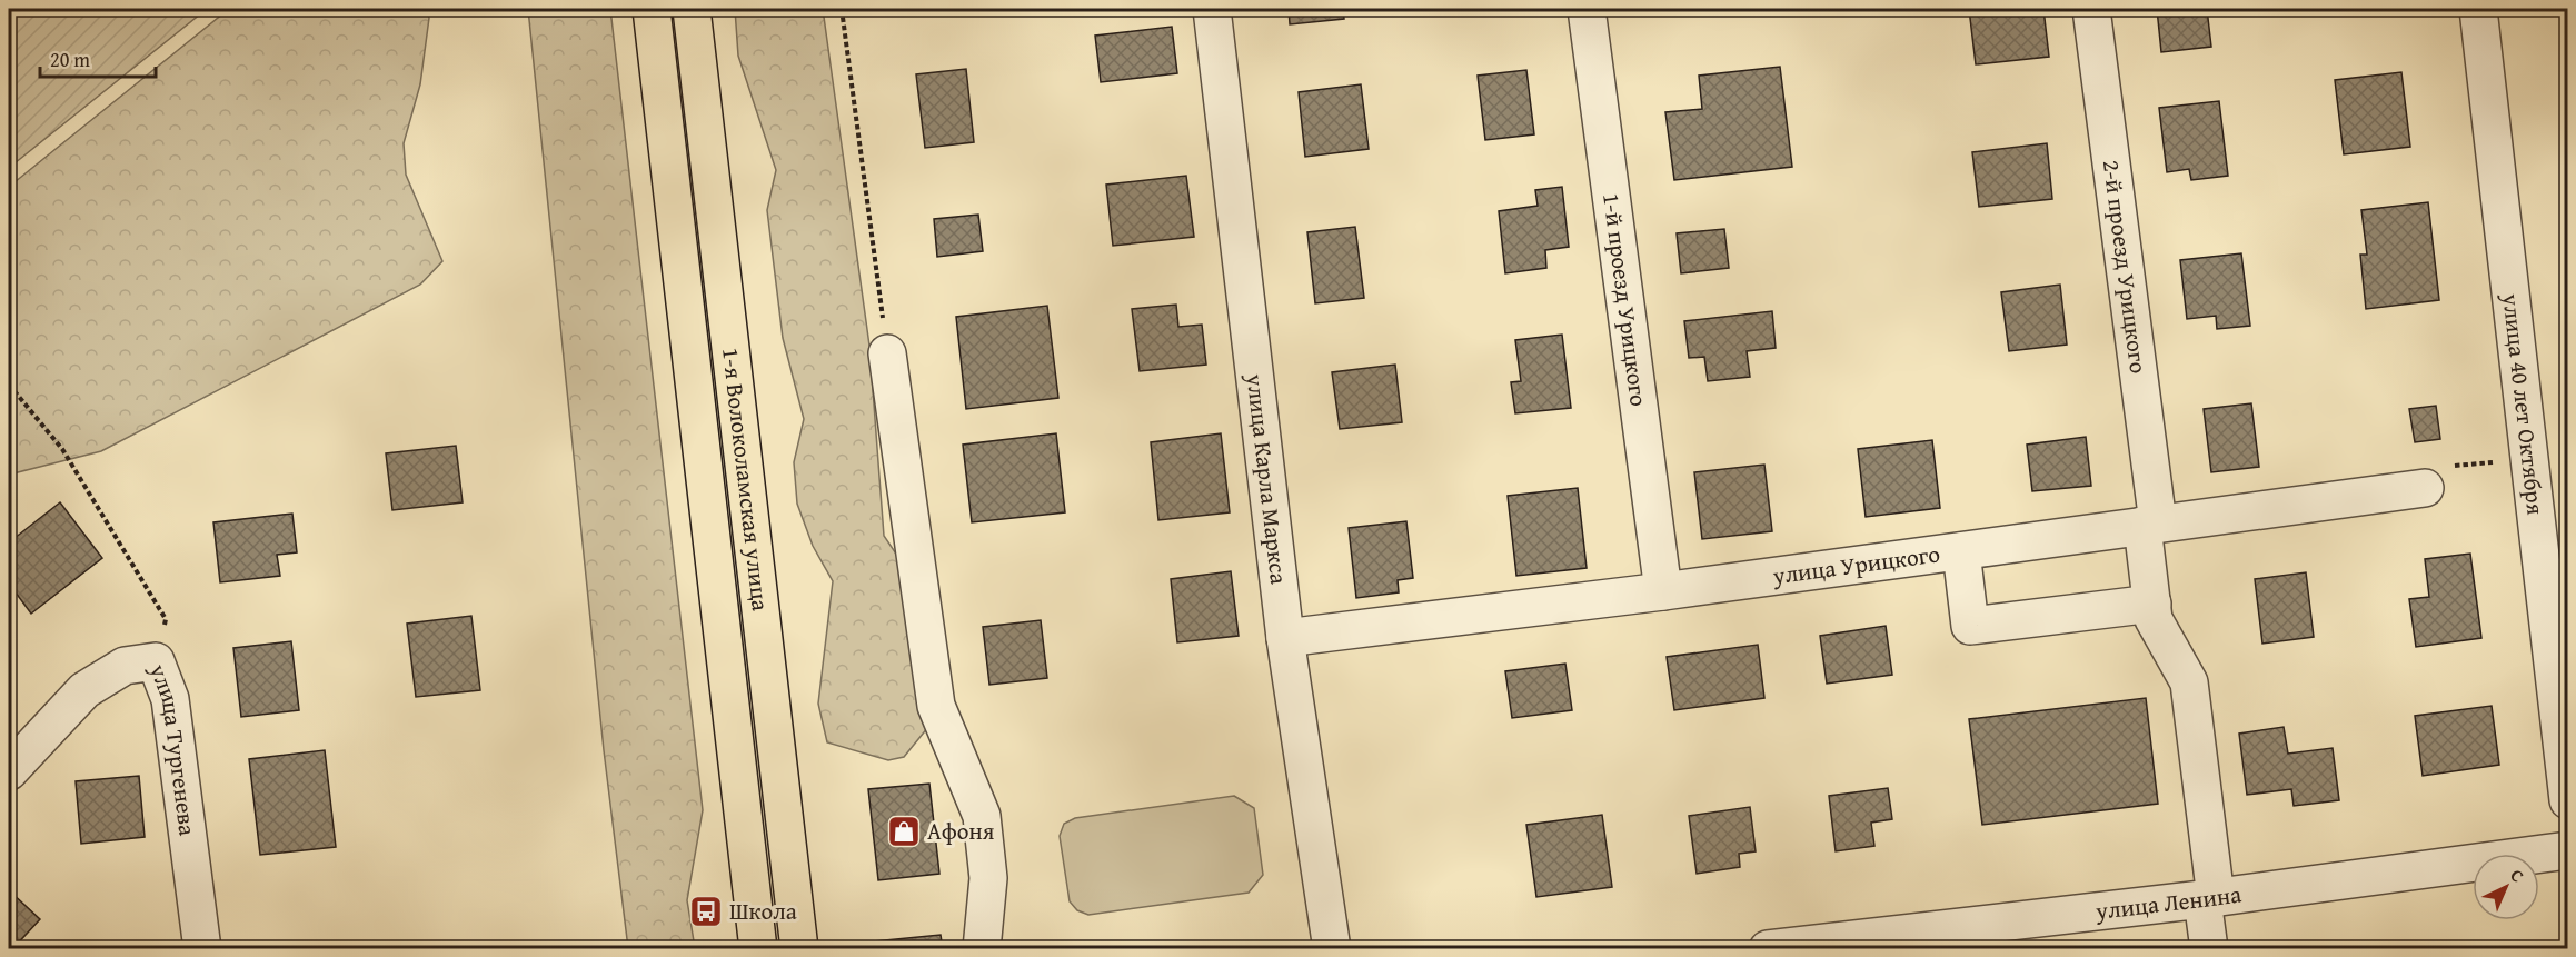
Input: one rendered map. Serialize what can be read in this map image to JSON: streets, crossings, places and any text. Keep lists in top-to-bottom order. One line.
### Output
{"streets":{"main road":["1-я Волоколамская улица"],"street":["2-й проезд Урицкого","1-й проезд Урицкого","улица 40 лет Октября","улица Карла Маркса","улица Урицкого","улица Тургенева","улица Ленина"]},"crossings":[["2-й проезд Урицкого","улица Урицкого"],["2-й проезд Урицкого","улица Ленина"],["1-й проезд Урицкого","улица Урицкого"],["улица Карла Маркса","улица Урицкого"]],"places":{"shop":["Афоня"],"bus stop":["Школа"]},"scale_bar":"20 m","north":"top right"}
